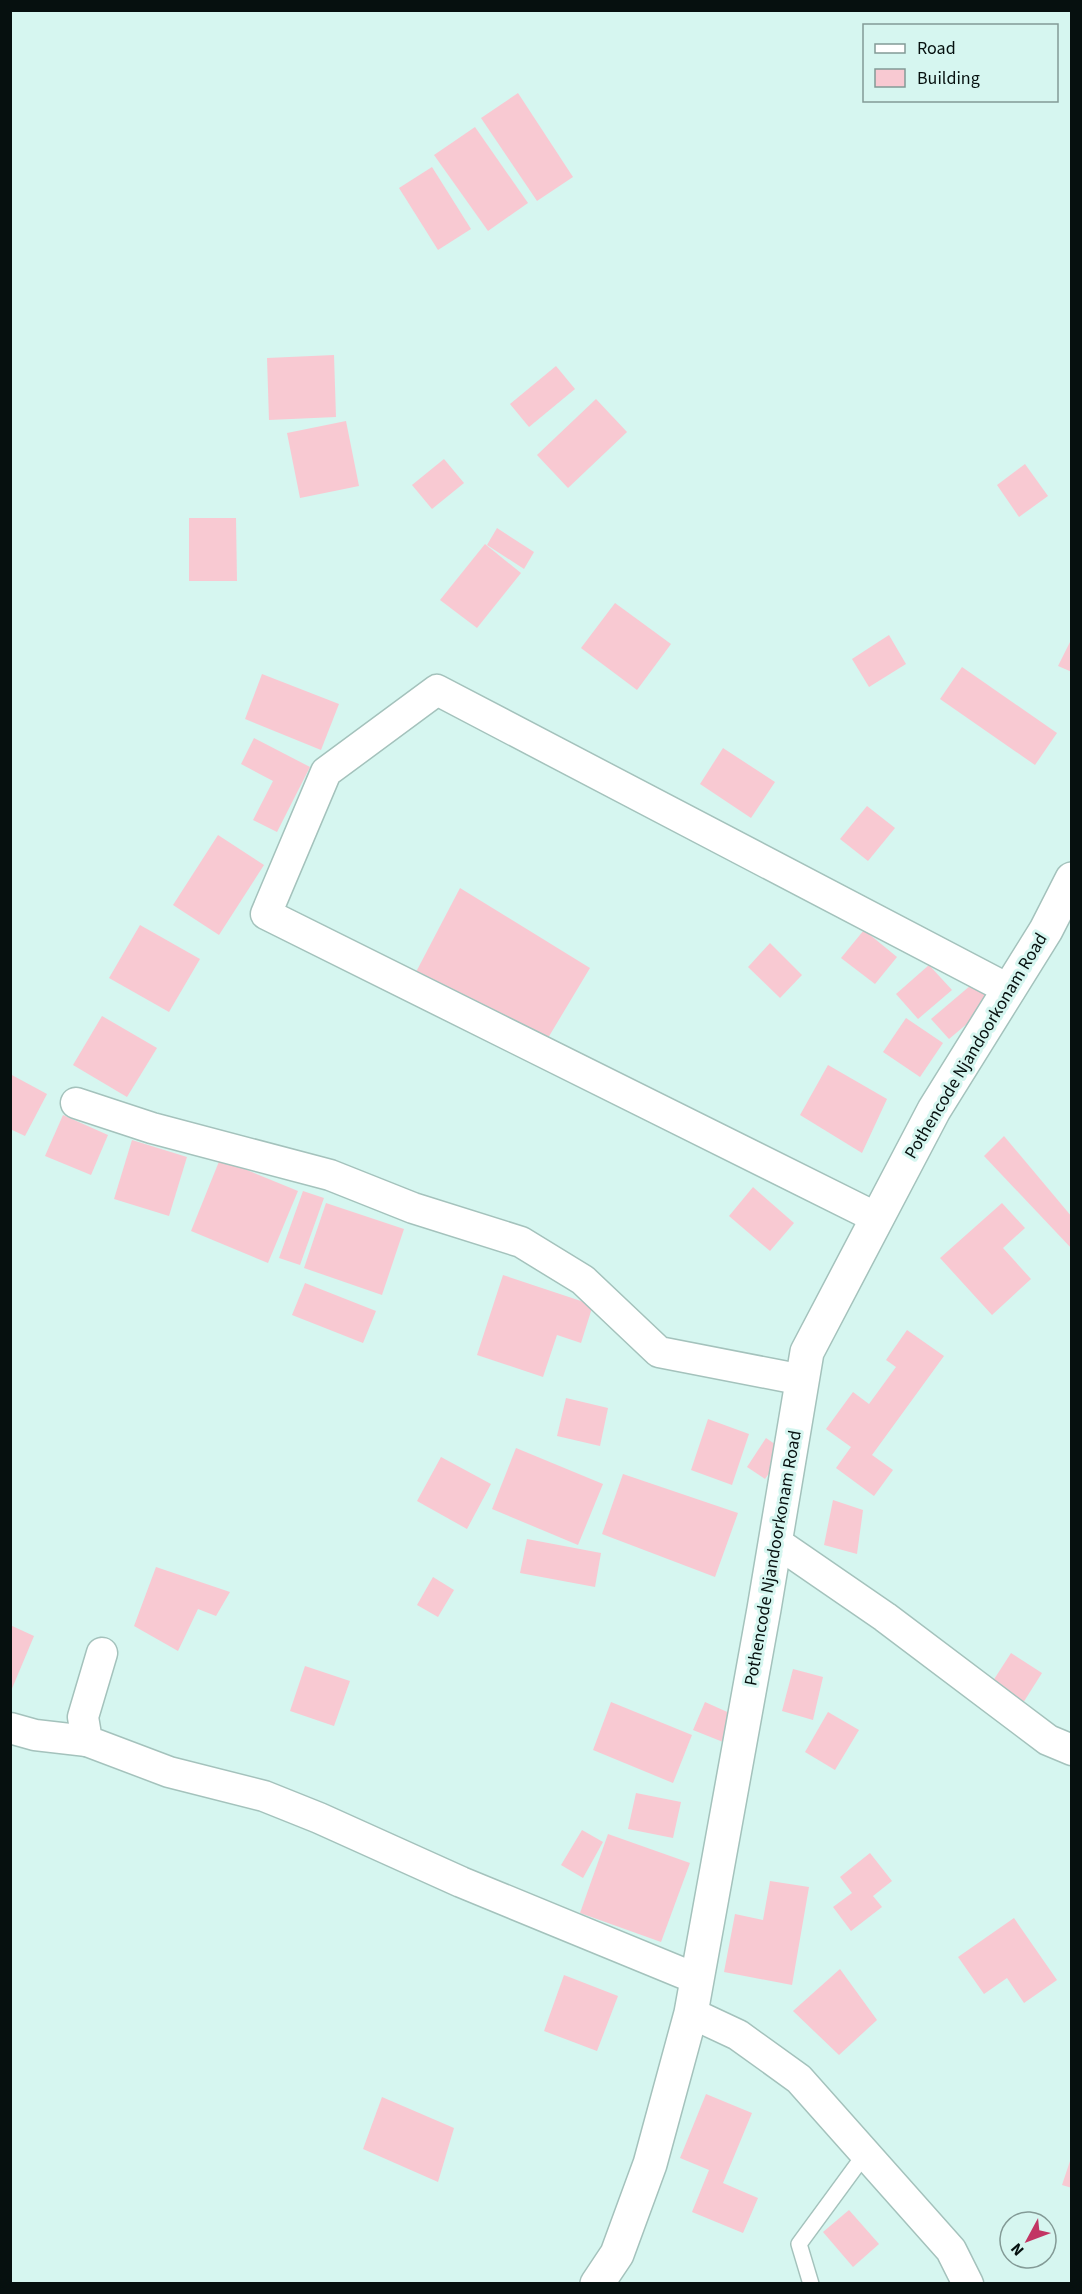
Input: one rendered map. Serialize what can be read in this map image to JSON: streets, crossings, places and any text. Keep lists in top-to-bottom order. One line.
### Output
{"streets":{"main road":["Pothencode Njandoorkonam Road"]},"legend":["Road","Building"],"north":"bottom left"}
